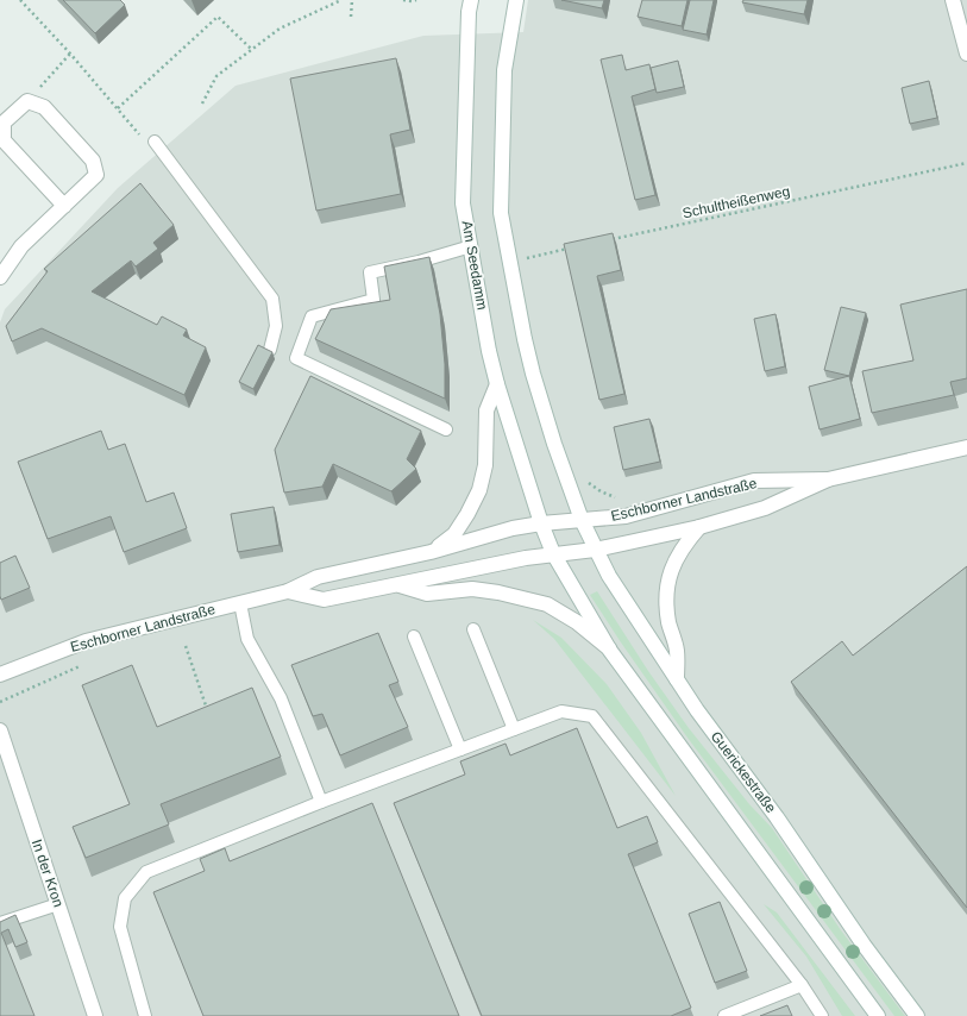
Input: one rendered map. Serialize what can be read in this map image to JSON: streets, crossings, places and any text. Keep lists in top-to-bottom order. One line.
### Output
{"streets":{"street":["Am Seedamm","Eschborner Landstraße","Guerickestraße","In der Kron"],"path":["Schultheißenweg"]},"crossings":[["Am Seedamm","Eschborner Landstraße"],["Eschborner Landstraße","Guerickestraße"]]}
